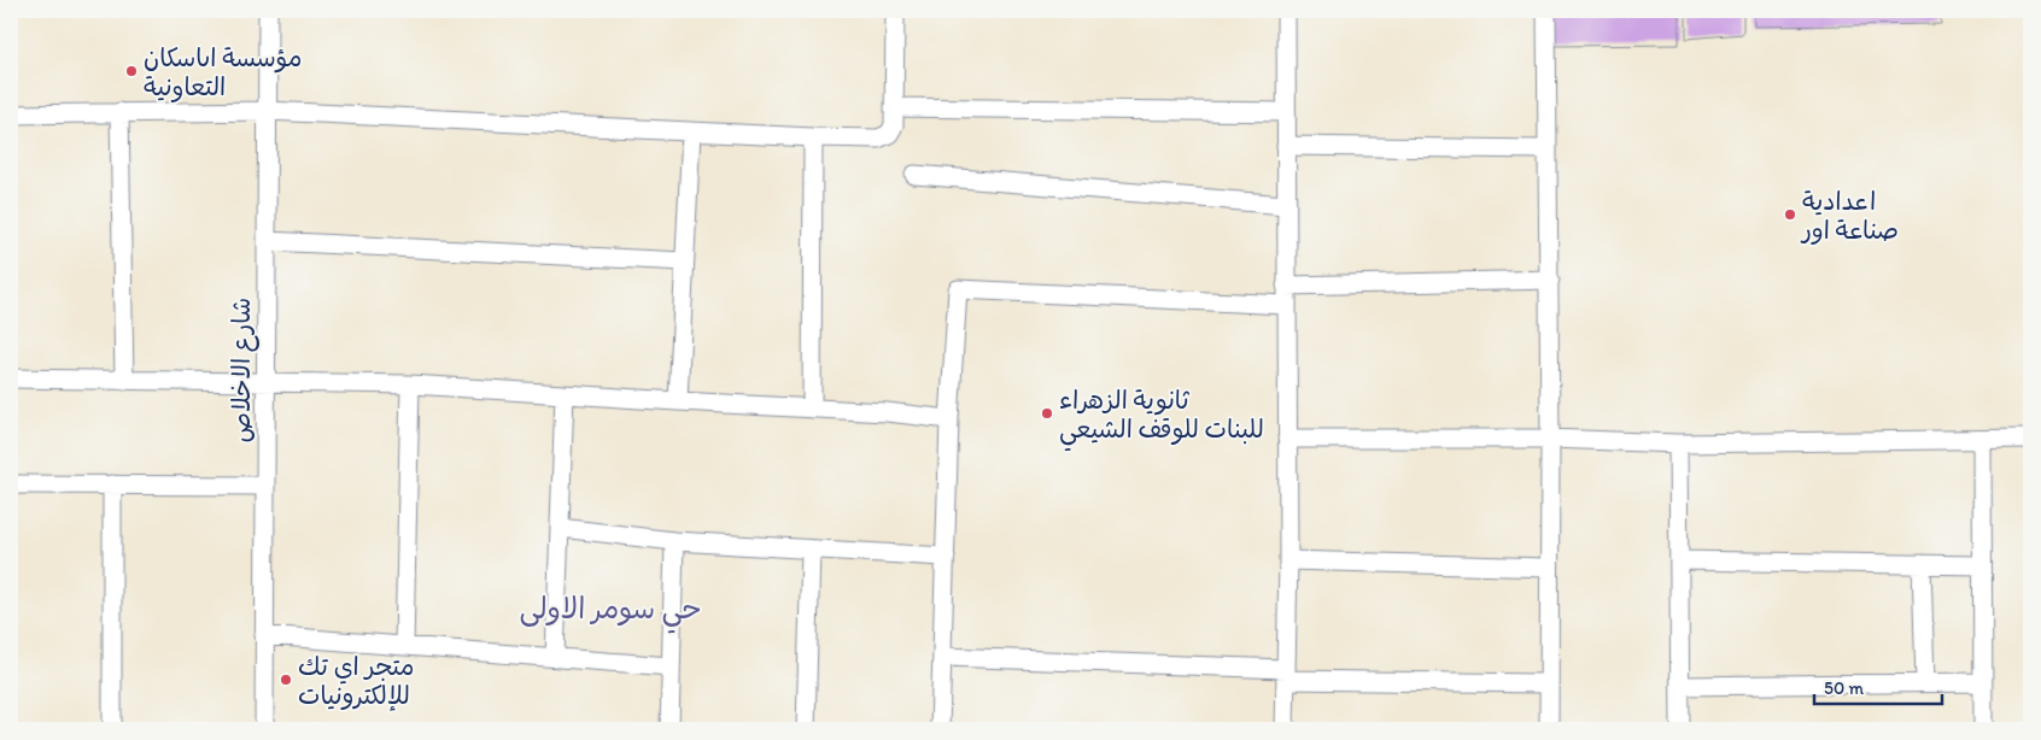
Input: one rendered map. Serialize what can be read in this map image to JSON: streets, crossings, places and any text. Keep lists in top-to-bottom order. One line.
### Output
{"streets":{"street":["شارع الاخلاص"]},"districts":["حي سومر الاولى"],"places":["مؤسسة اىاسكان التعاونية","اعدادية صناعة اور","ثانوية الزهراء للبنات للوقف الشيعي","متجر اي تك للإلكترونيات"],"scale_bar":"50 m"}
